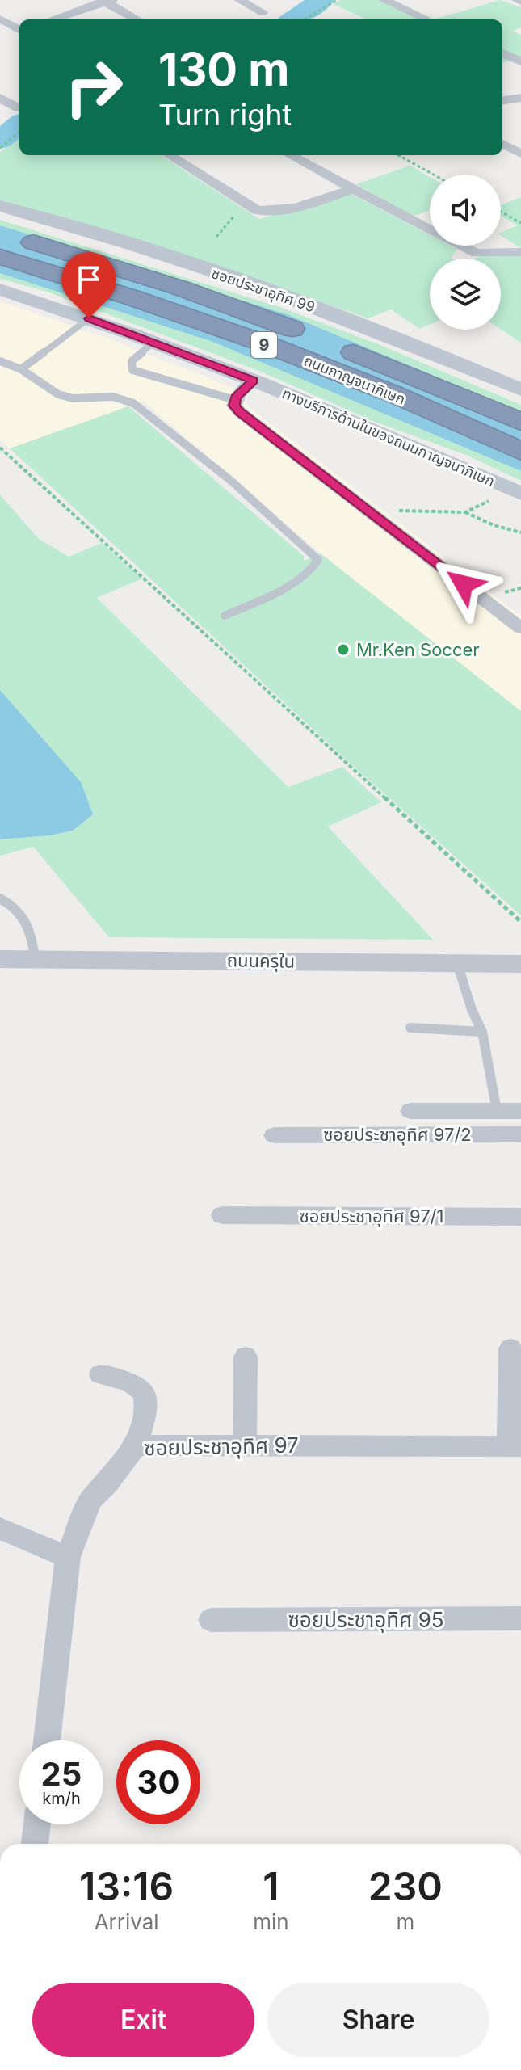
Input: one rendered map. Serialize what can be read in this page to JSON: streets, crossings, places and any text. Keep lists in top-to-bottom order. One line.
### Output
{"streets":{"highway":["9","ถนนกาญจนาภิเษก"],"main road":["ซอยประชาอุทิศ 99","ทางบริการด้านในของถนนกาญจนาภิเษก"],"street":["ถนนครุใน","ซอยประชาอุทิศ 97/2","ซอยประชาอุทิศ 97/1","ซอยประชาอุทิศ 97","ซอยประชาอุทิศ 95"]},"places":["Mr.Ken Soccer"],"page":{"turn":["130 m","Turn right"],"speed":"25 km/h","limit":"30","eta":["13:16","Arrival","1","min","230","m"],"buttons":["Exit","Share"]}}
